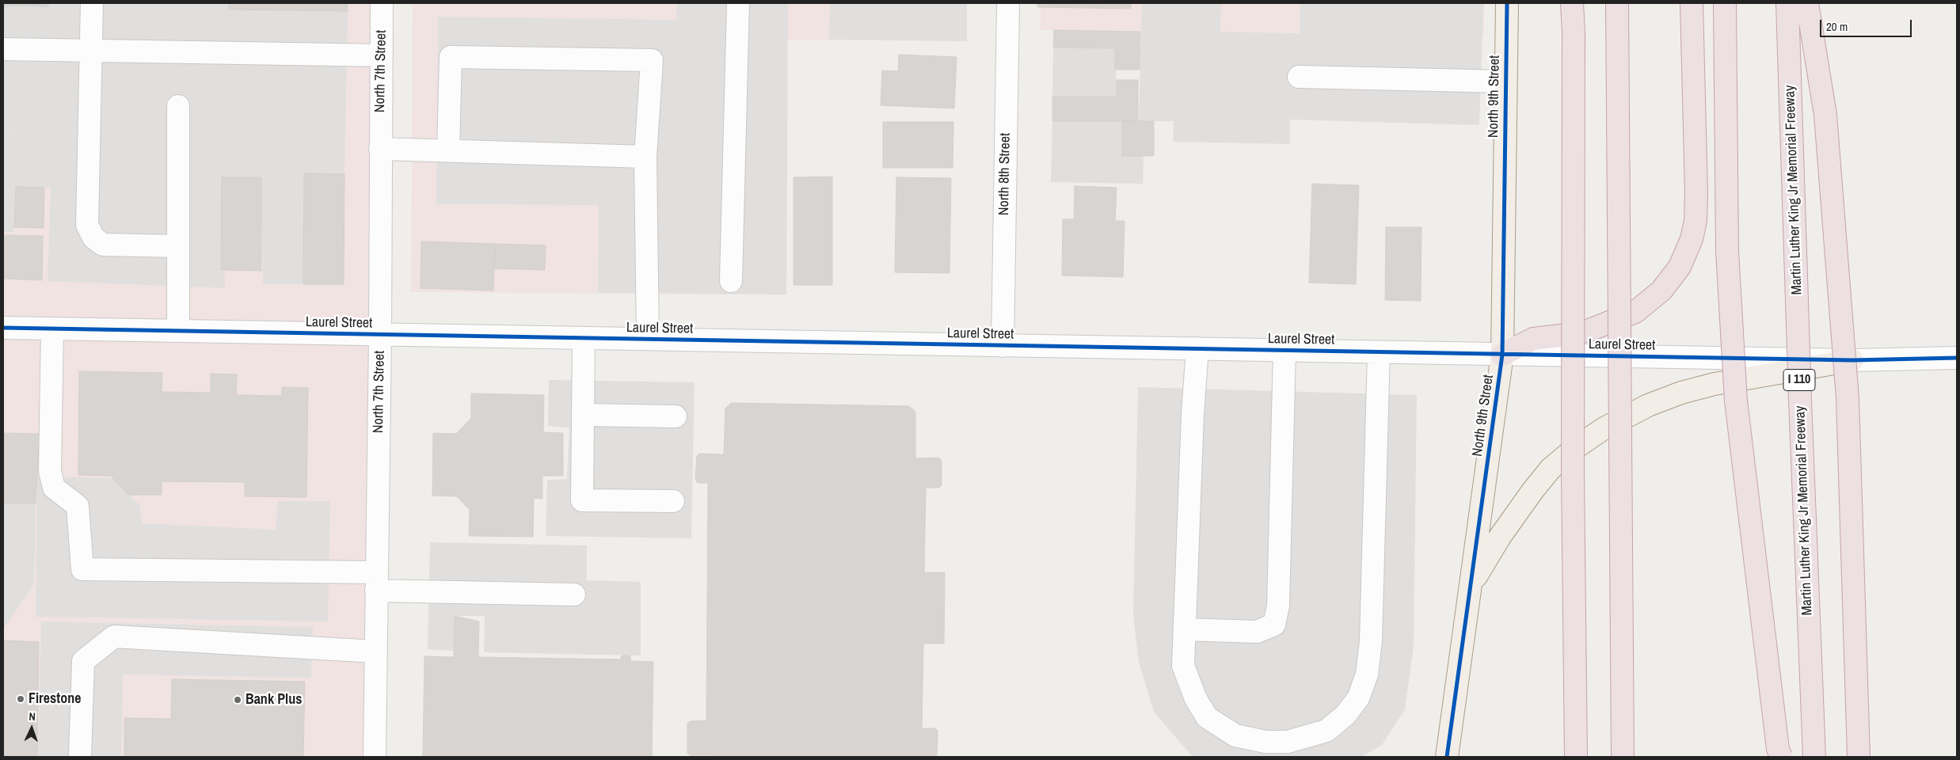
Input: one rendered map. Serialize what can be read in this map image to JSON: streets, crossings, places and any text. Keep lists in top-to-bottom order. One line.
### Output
{"streets":{"highway":["Martin Luther King Jr Memorial Freeway","I 110"],"main road":["North 9th Street"],"street":["North 7th Street","North 8th Street","Laurel Street"]},"crossings":[["North 7th Street","Laurel Street"],["North 9th Street","Laurel Street"],["North 8th Street","Laurel Street"]],"places":["Firestone","Bank Plus"],"scale_bar":"20 m","north":"top"}
